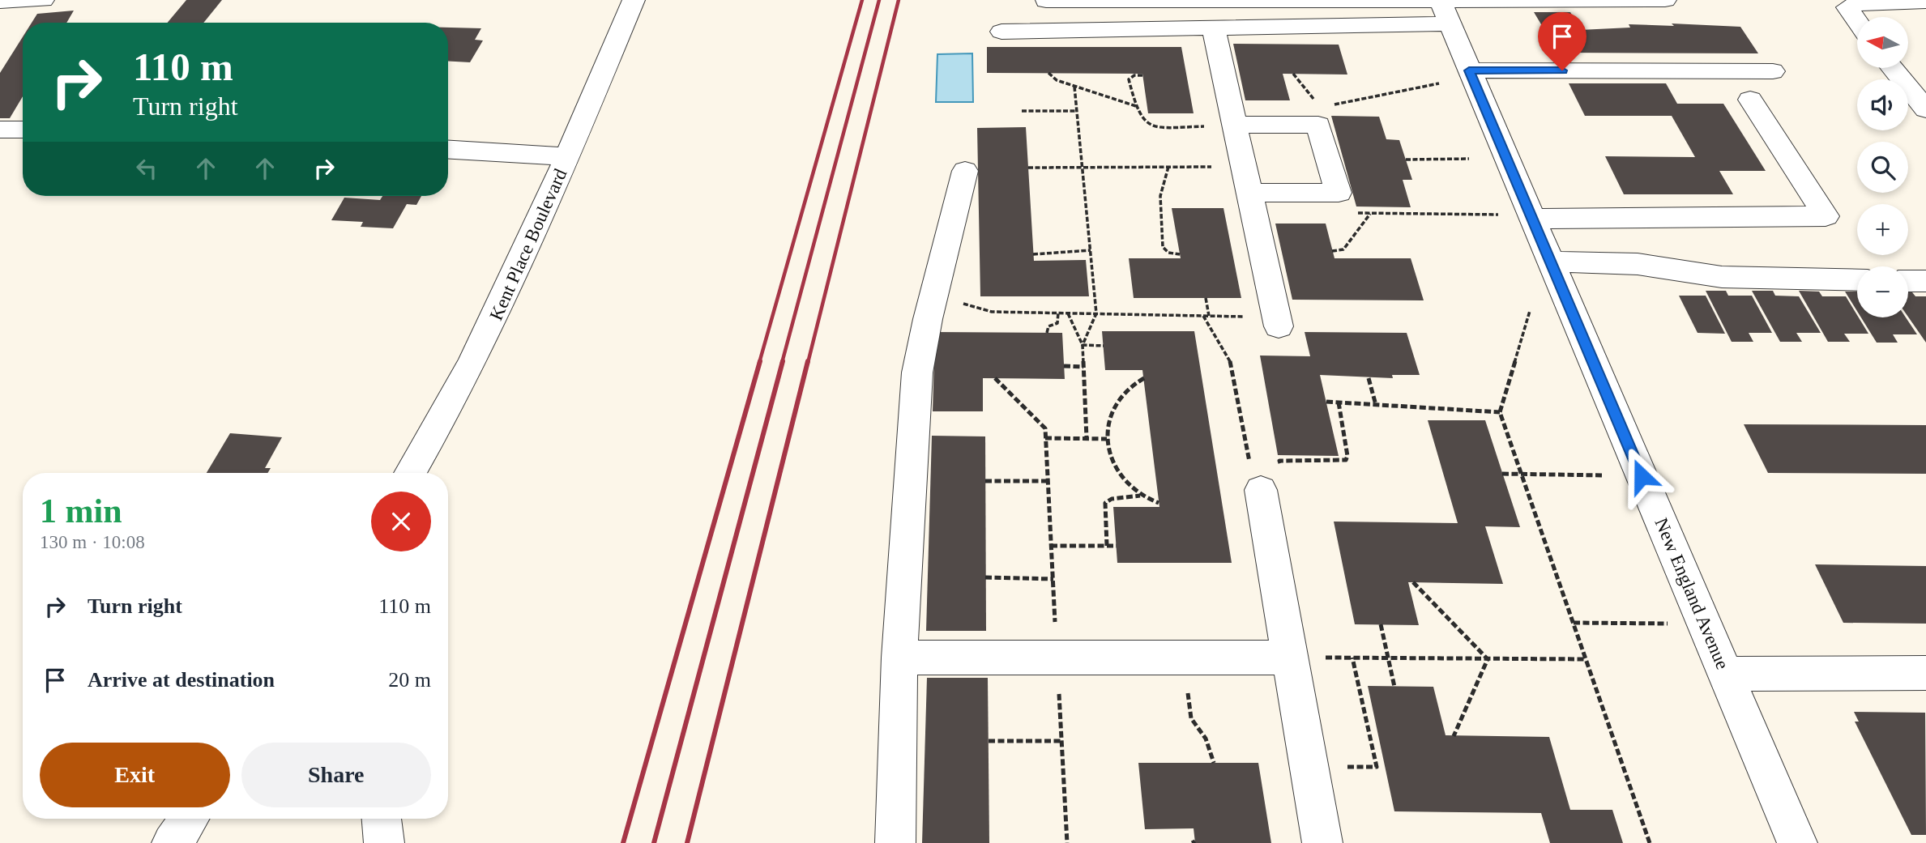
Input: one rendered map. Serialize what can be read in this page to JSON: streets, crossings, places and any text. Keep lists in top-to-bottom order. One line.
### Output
{"streets":{"street":["Kent Place Boulevard","New England Avenue"]},"north":"left","page":{"map_buttons":["+","−"],"turn":["110 m","Turn right"],"heading":["1 min","130 m · 10:08"],"list":[{"name":"Turn right","value":"110 m"},{"name":"Arrive at destination","value":"20 m"}],"buttons":["Exit","Share"]}}
